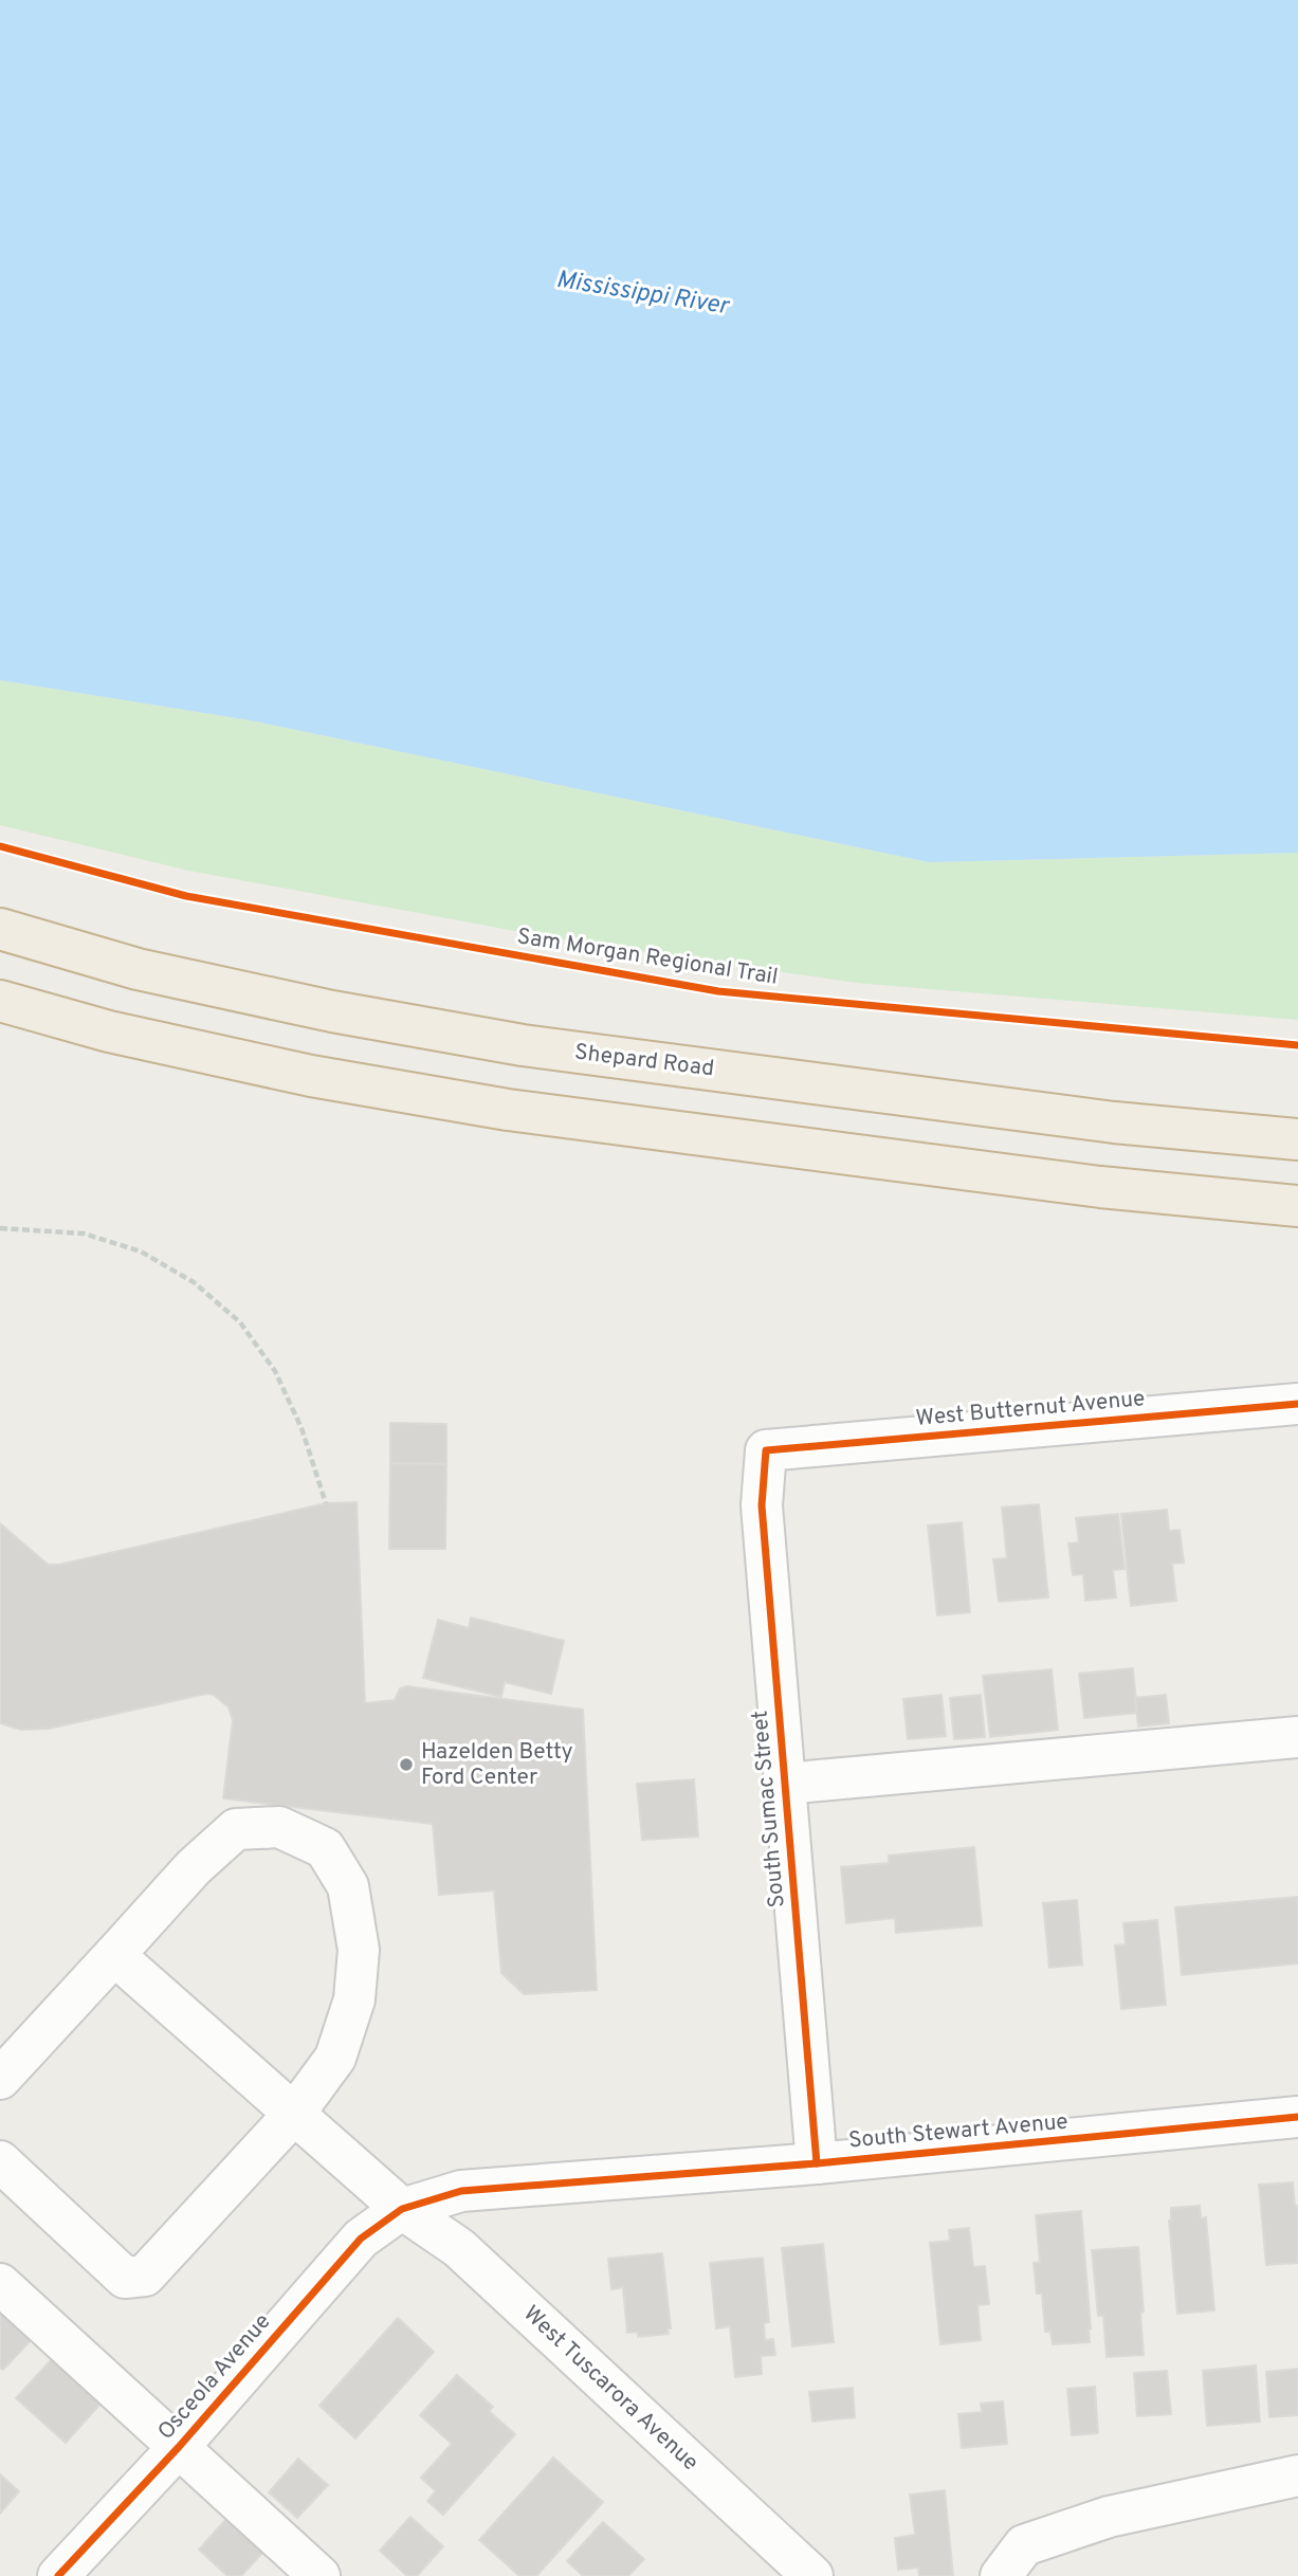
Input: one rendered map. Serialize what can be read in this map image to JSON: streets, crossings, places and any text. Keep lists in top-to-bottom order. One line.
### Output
{"streets":{"highway":["Shepard Road"],"street":["West Butternut Avenue","South Sumac Street","South Stewart Avenue","Osceola Avenue","West Tuscarora Avenue"],"cycle path":["Sam Morgan Regional Trail"]},"crossings":[["West Butternut Avenue","South Sumac Street"],["South Sumac Street","South Stewart Avenue"],["South Stewart Avenue","Osceola Avenue"],["South Stewart Avenue","West Tuscarora Avenue"],["Osceola Avenue","West Tuscarora Avenue"]],"water":["Mississippi River"],"places":["Hazelden Betty Ford Center"]}
